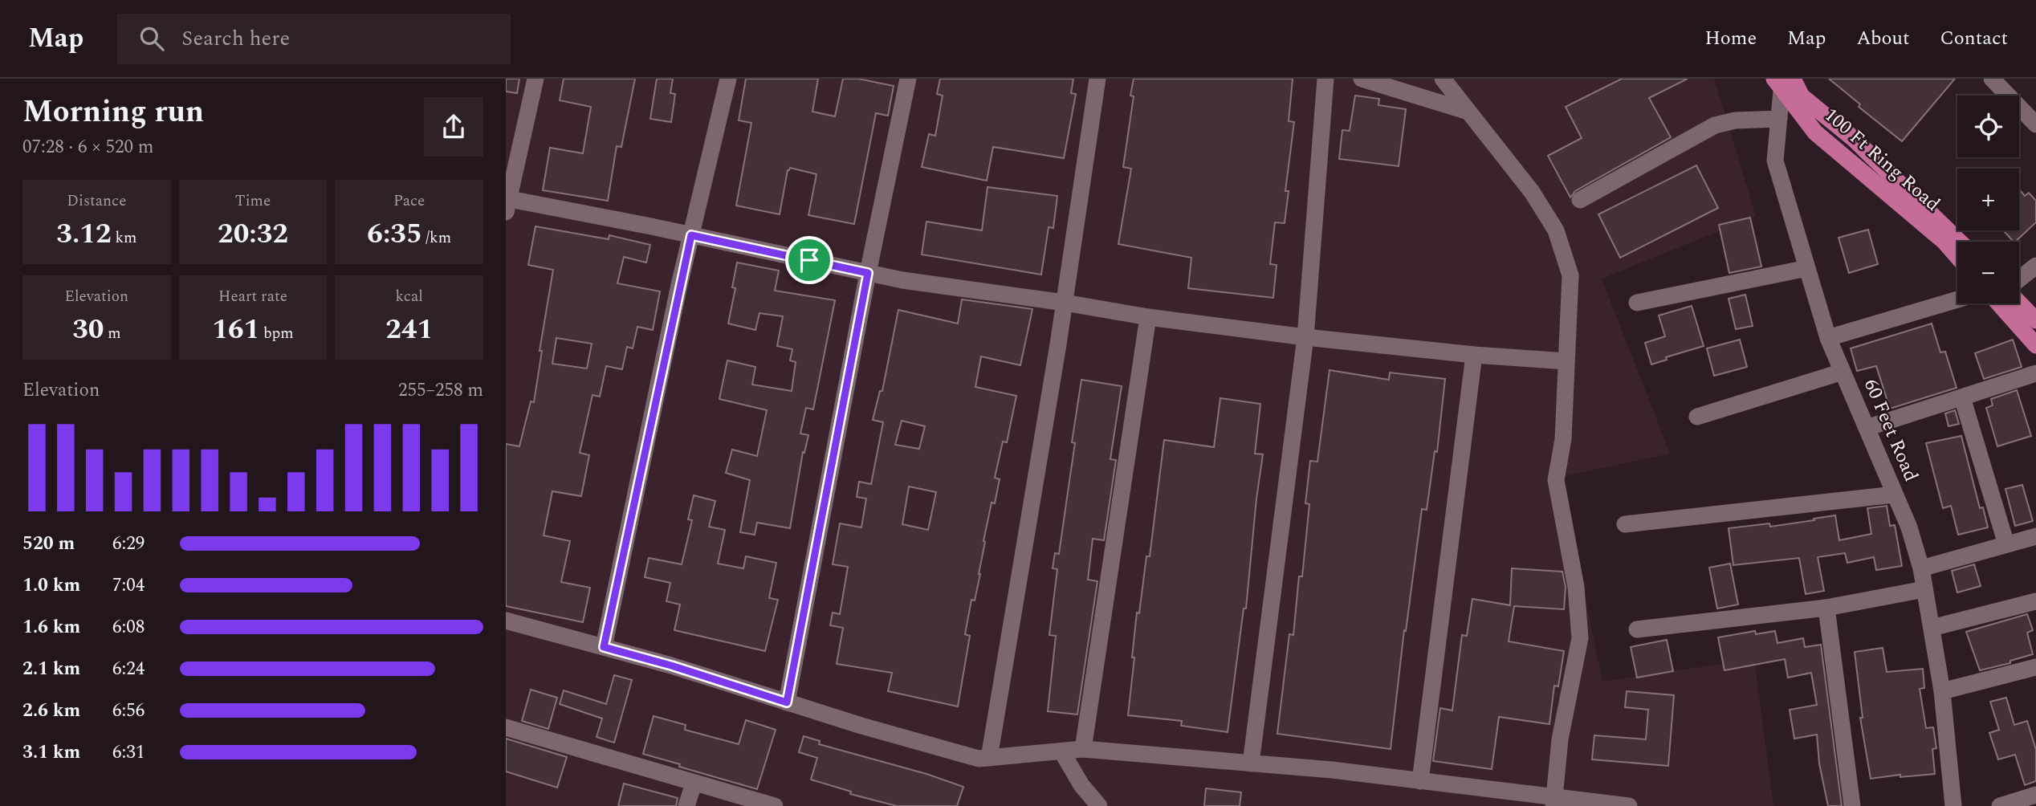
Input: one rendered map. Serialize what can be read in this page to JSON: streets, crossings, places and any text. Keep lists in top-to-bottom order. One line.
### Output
{"streets":{"main road":["100 Ft Ring Road"],"street":["60 Feet Road"]},"crossings":[["100 Ft Ring Road","60 Feet Road"]],"page":{"header":"Map","search":"Search here","nav":["Home","Map","About","Contact"],"heading":["Morning run","07:28 · 6 × 520 m"],"map_buttons":["+","−"],"stats":[["Distance","3.12 km"],["Time","20:32"],["Pace","6:35 /km"],["Elevation","30 m"],["Heart rate","161 bpm"],["kcal","241"]],"chart":["Elevation","255–258 m"],"list":[{"name":"520 m","note":"6:29"},{"name":"1.0 km","note":"7:04"},{"name":"1.6 km","note":"6:08"},{"name":"2.1 km","note":"6:24"},{"name":"2.6 km","note":"6:56"},{"name":"3.1 km","note":"6:31"}]}}
